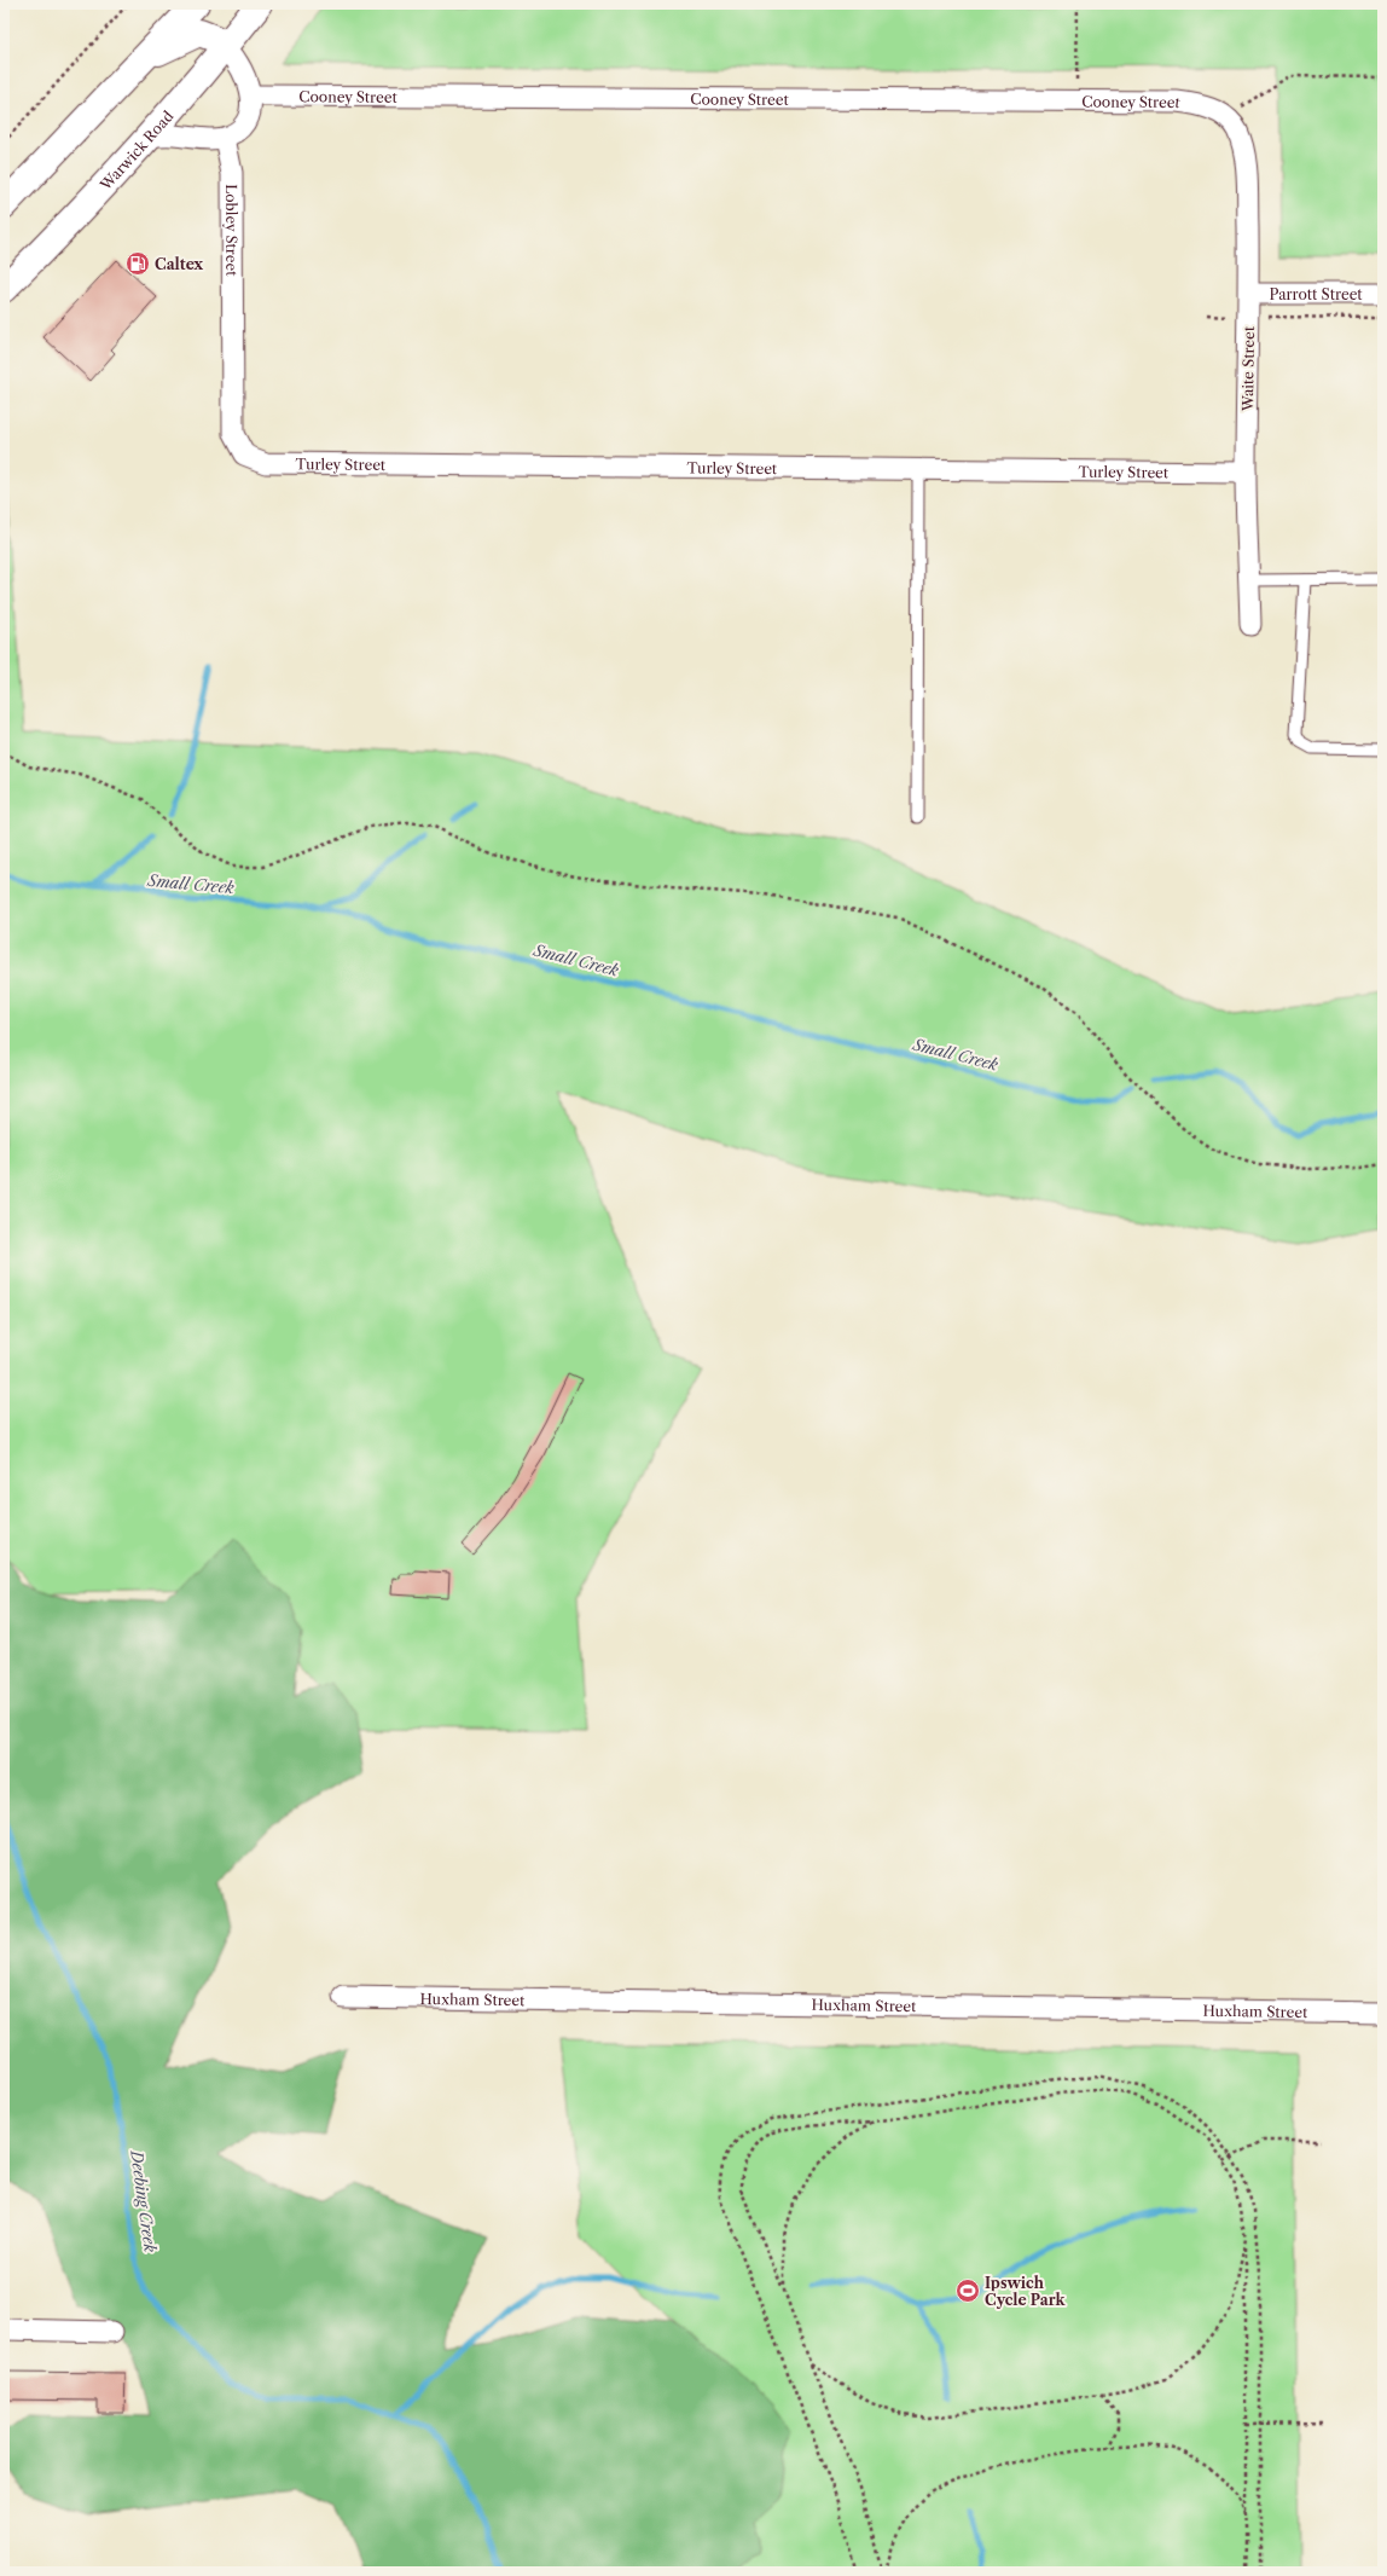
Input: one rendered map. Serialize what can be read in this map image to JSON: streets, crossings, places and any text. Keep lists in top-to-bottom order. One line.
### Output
{"streets":{"main road":["Warwick Road"],"street":["Cooney Street","Lobley Street","Parrott Street","Waite Street","Turley Street","Huxham Street"]},"crossings":[["Cooney Street","Waite Street"],["Lobley Street","Turley Street"],["Parrott Street","Waite Street"],["Waite Street","Turley Street"]],"water":["Small Creek","Deebing Creek"],"places":{"fuel station":["Caltex"],"sports":["Ipswich Cycle Park"]}}
